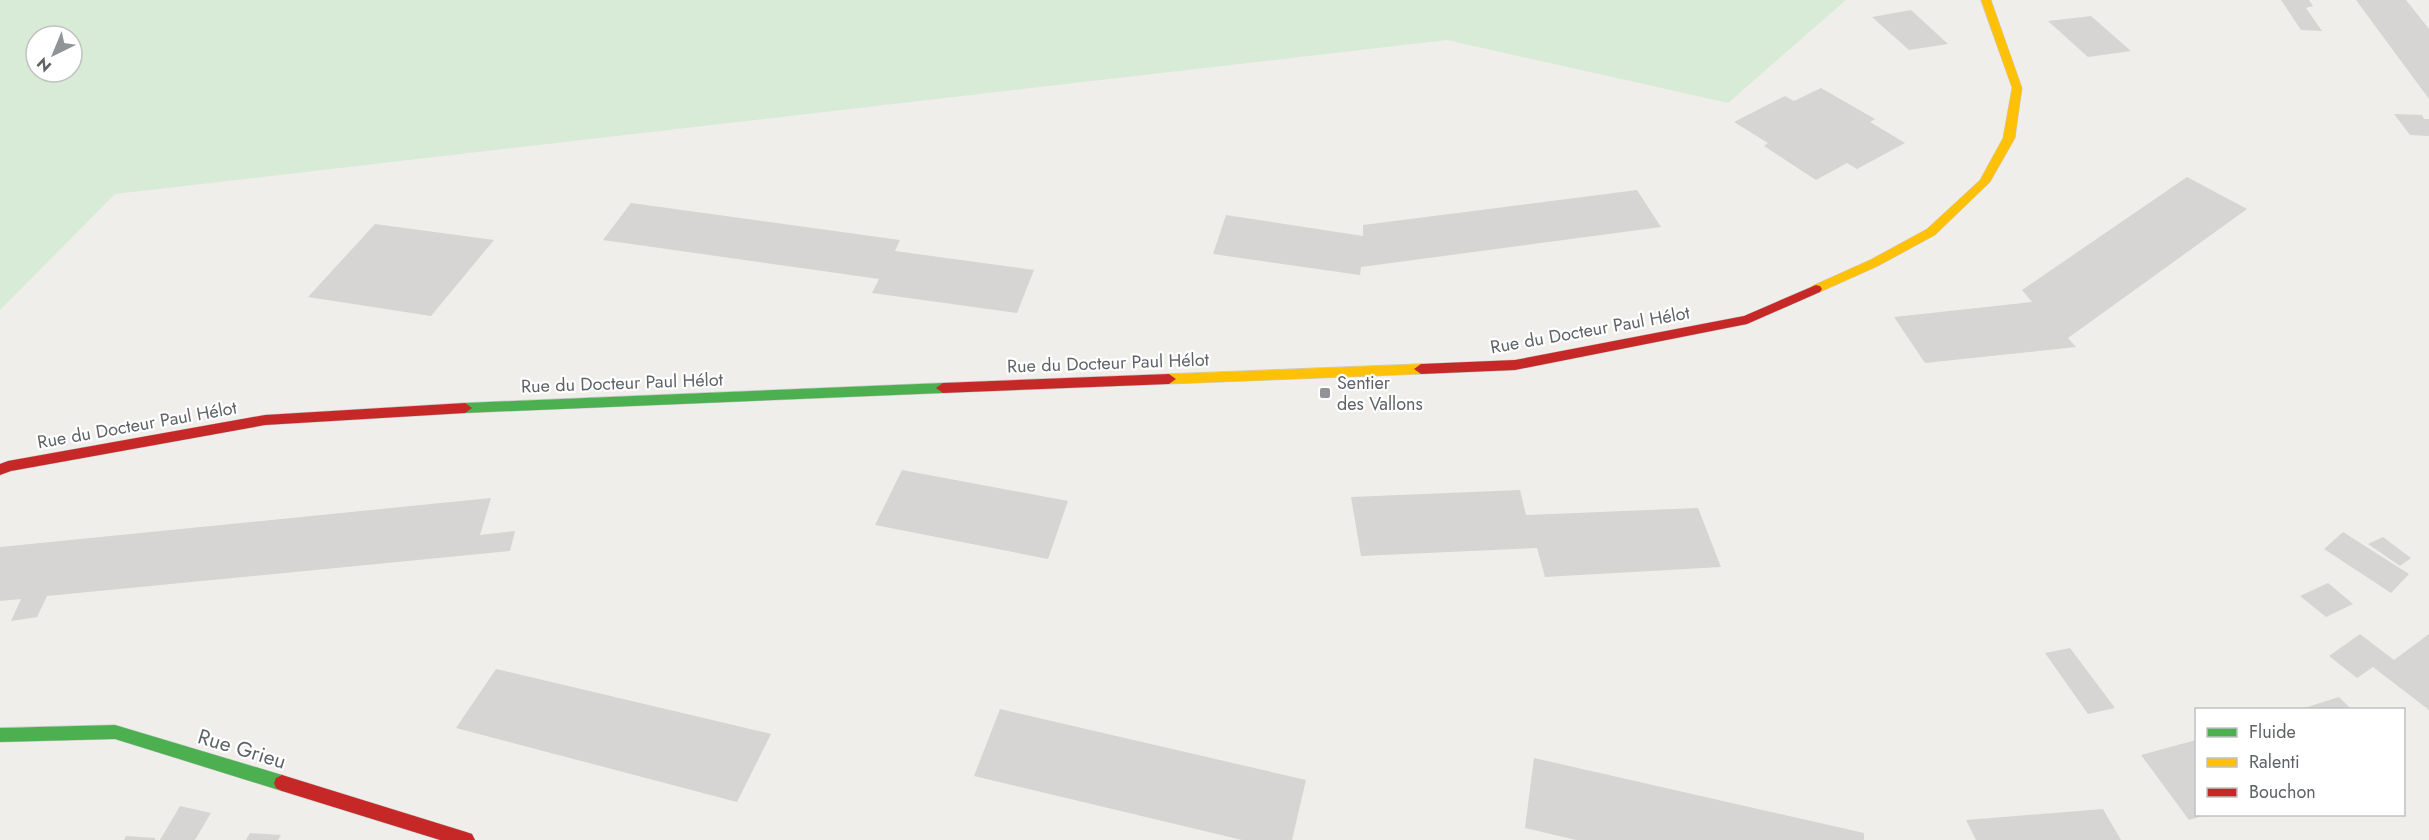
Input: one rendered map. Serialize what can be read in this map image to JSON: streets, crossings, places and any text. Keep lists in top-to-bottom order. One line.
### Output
{"streets":{"street":["Rue du Docteur Paul Hélot","Rue Grieu"]},"places":{"transit":["Sentier des Vallons"]},"legend":["Fluide","Ralenti","Bouchon"],"north":"bottom left"}
